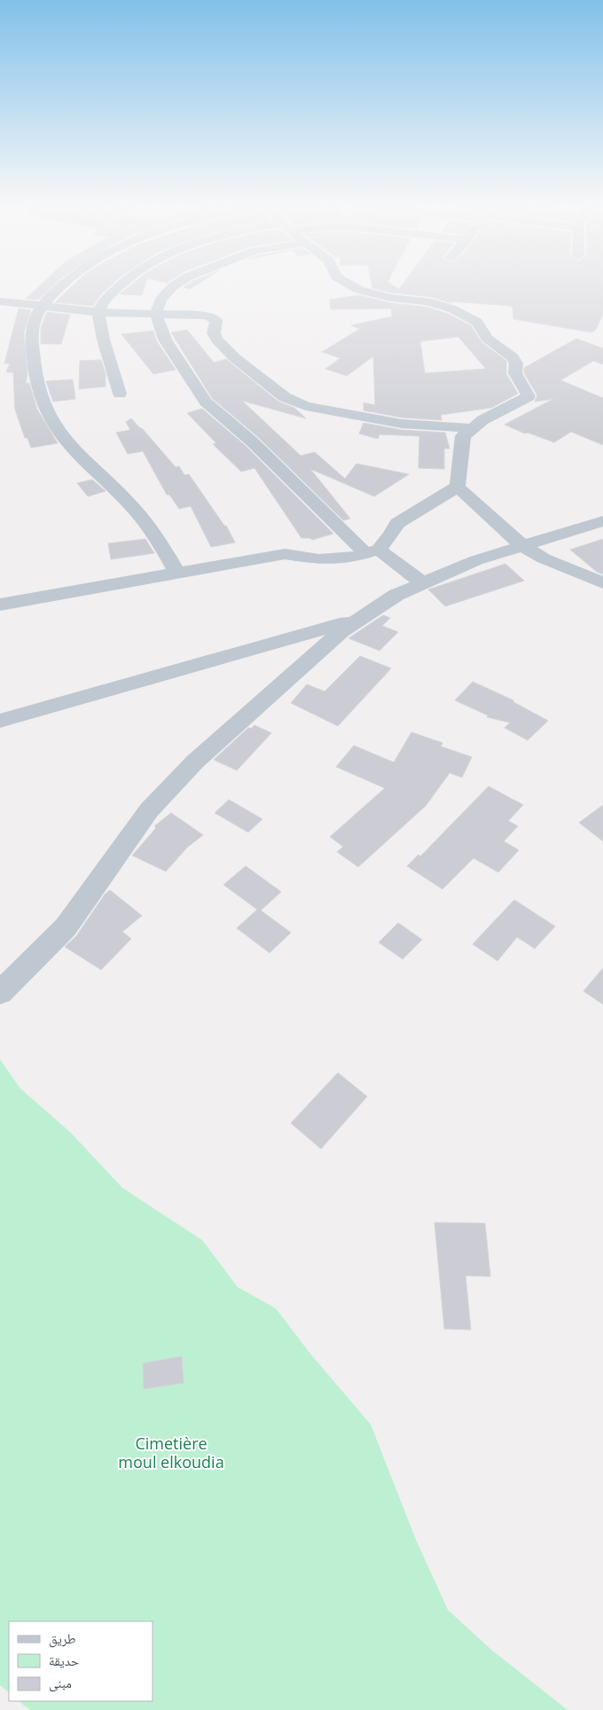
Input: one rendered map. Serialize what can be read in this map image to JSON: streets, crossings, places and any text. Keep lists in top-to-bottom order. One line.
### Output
{"parks":["Cimetière moul elkoudia"],"legend":["طريق","حديقة","مبنى"]}
